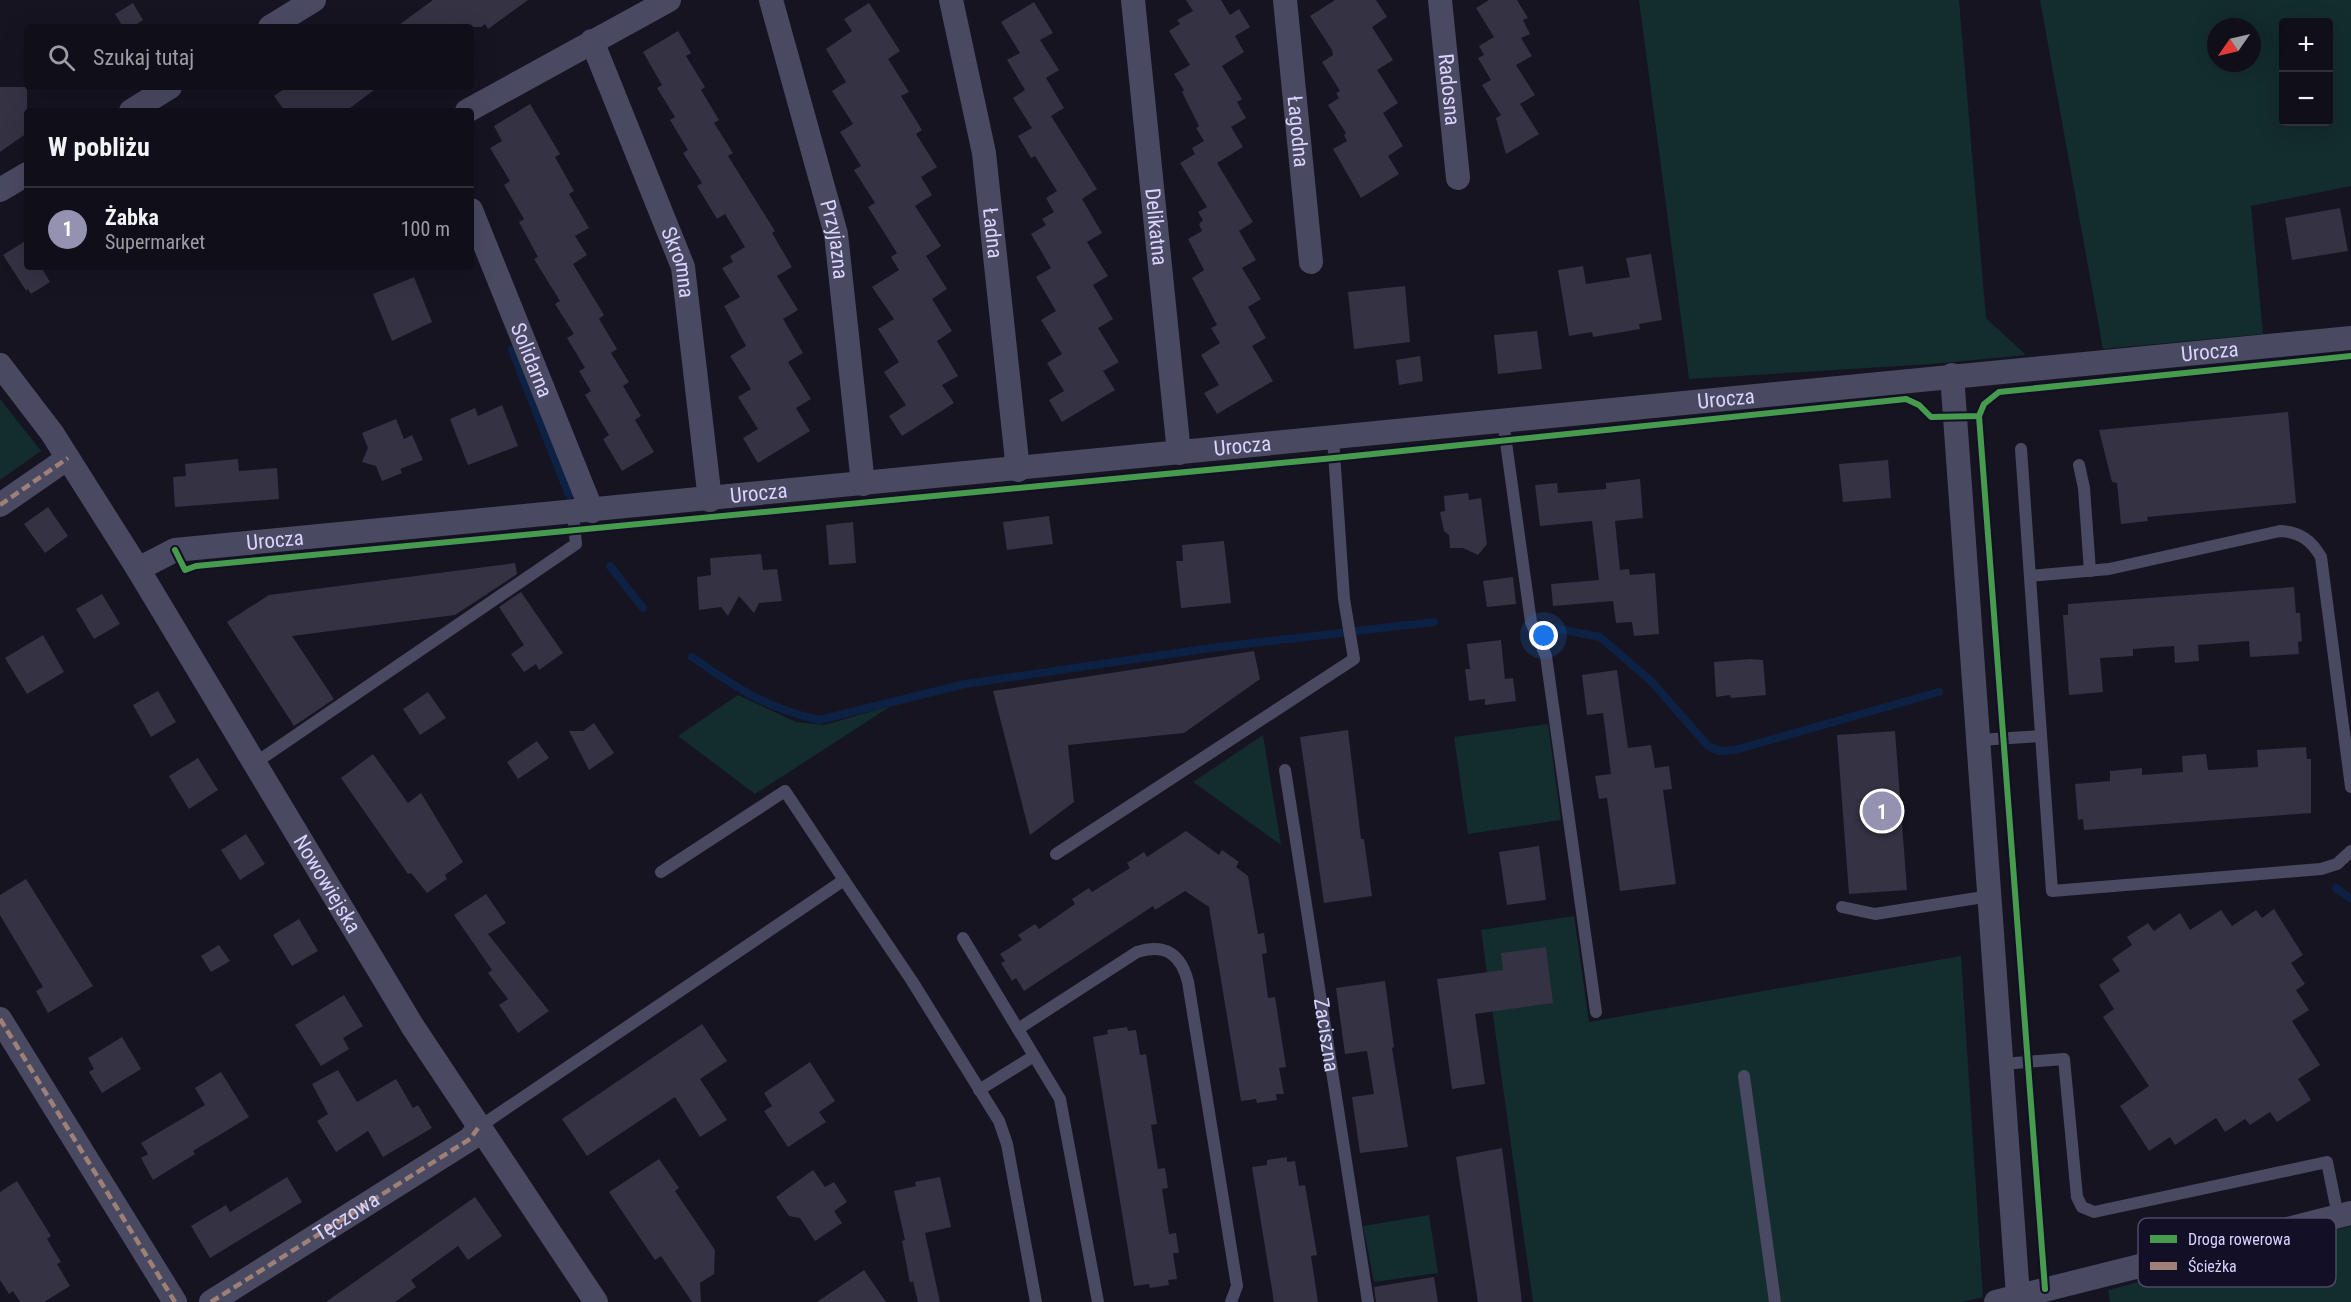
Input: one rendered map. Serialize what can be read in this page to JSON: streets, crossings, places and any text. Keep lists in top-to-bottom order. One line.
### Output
{"streets":{"street":["Radosna","Łagodna","Delikatna","Ładna","Przyjazna","Skromna","Urocza","Solidarna","Nowowiejska","Tęczowa"],"lane":["Zaciszna"]},"crossings":[["Delikatna","Urocza"],["Ładna","Urocza"],["Przyjazna","Urocza"],["Skromna","Urocza"],["Urocza","Solidarna"],["Urocza","Nowowiejska"],["Nowowiejska","Tęczowa"]],"legend":["Droga rowerowa","Ścieżka"],"north":"bottom left","page":{"map_buttons":["+","−"],"search":"Szukaj tutaj","heading":"W pobliżu","list":[{"mark":"1","name":"Żabka","note":"Supermarket","value":"100 m"}],"pins":"1"}}
